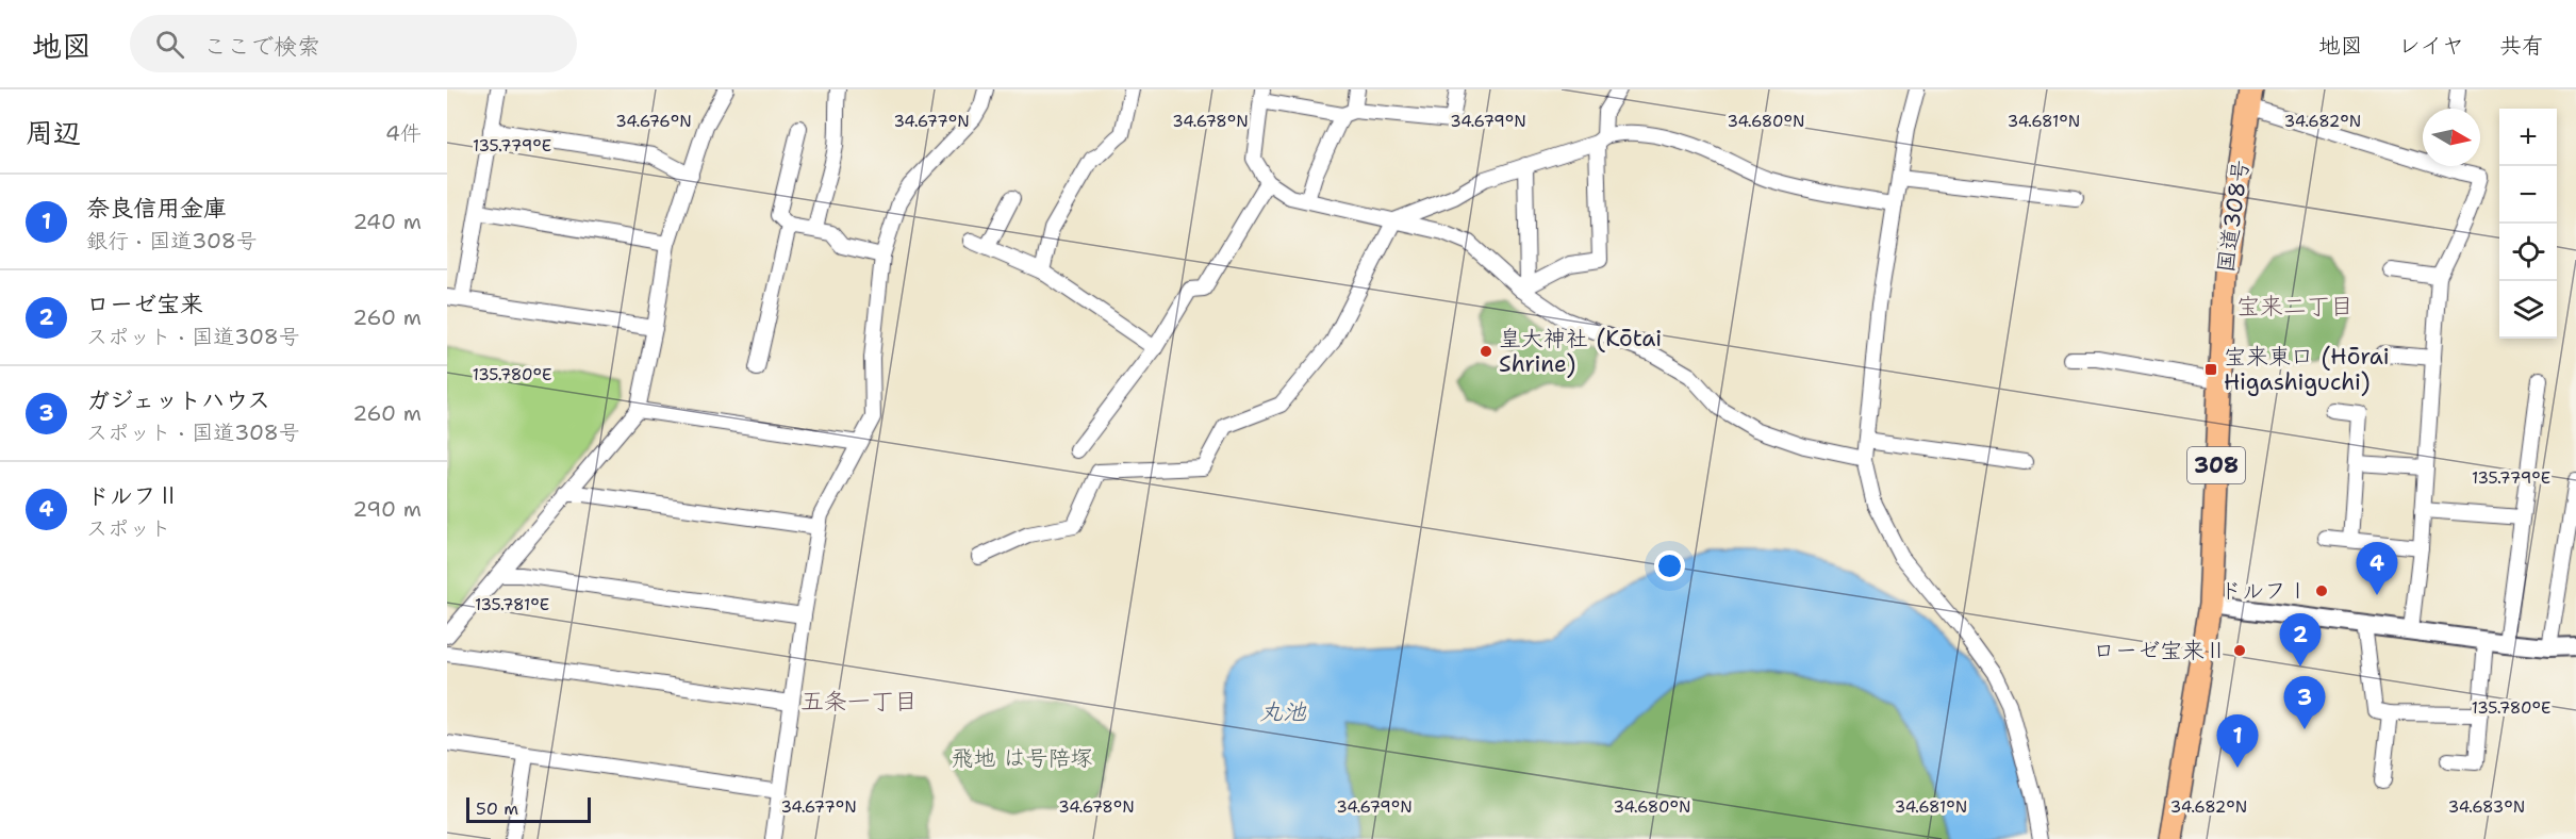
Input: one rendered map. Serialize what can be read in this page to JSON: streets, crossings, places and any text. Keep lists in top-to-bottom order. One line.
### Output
{"streets":{"highway":["国道308号","308"]},"districts":["宝来二丁目","五条一丁目"],"water":["丸池"],"parks":["飛地 は号陪塚"],"places":{"other":["皇大神社 (Kōtai Shrine)","ドルフⅠ","ローゼ宝来Ⅱ"],"transit":["宝来東口 (Hōrai Higashiguchi)"]},"scale_bar":"50 m","north":"right","page":{"header":"地図","search":"ここで検索","nav":["地図","レイヤ","共有"],"heading":["周辺","4件"],"map_buttons":["+","−"],"list":[{"mark":"1","name":"奈良信用金庫","note":"銀行 · 国道308号","value":"240 m"},{"mark":"2","name":"ローゼ宝来","note":"スポット · 国道308号","value":"260 m"},{"mark":"3","name":"ガジェットハウス","note":"スポット · 国道308号","value":"260 m"},{"mark":"4","name":"ドルフⅡ","note":"スポット","value":"290 m"}],"pins":["4","2","3","1"],"scale":"50 m"},"coordinates":["34.676°N","34.677°N","34.678°N","34.679°N","34.680°N","34.681°N","34.682°N","135.779°E","135.780°E","135.781°E","34.683°N"]}
